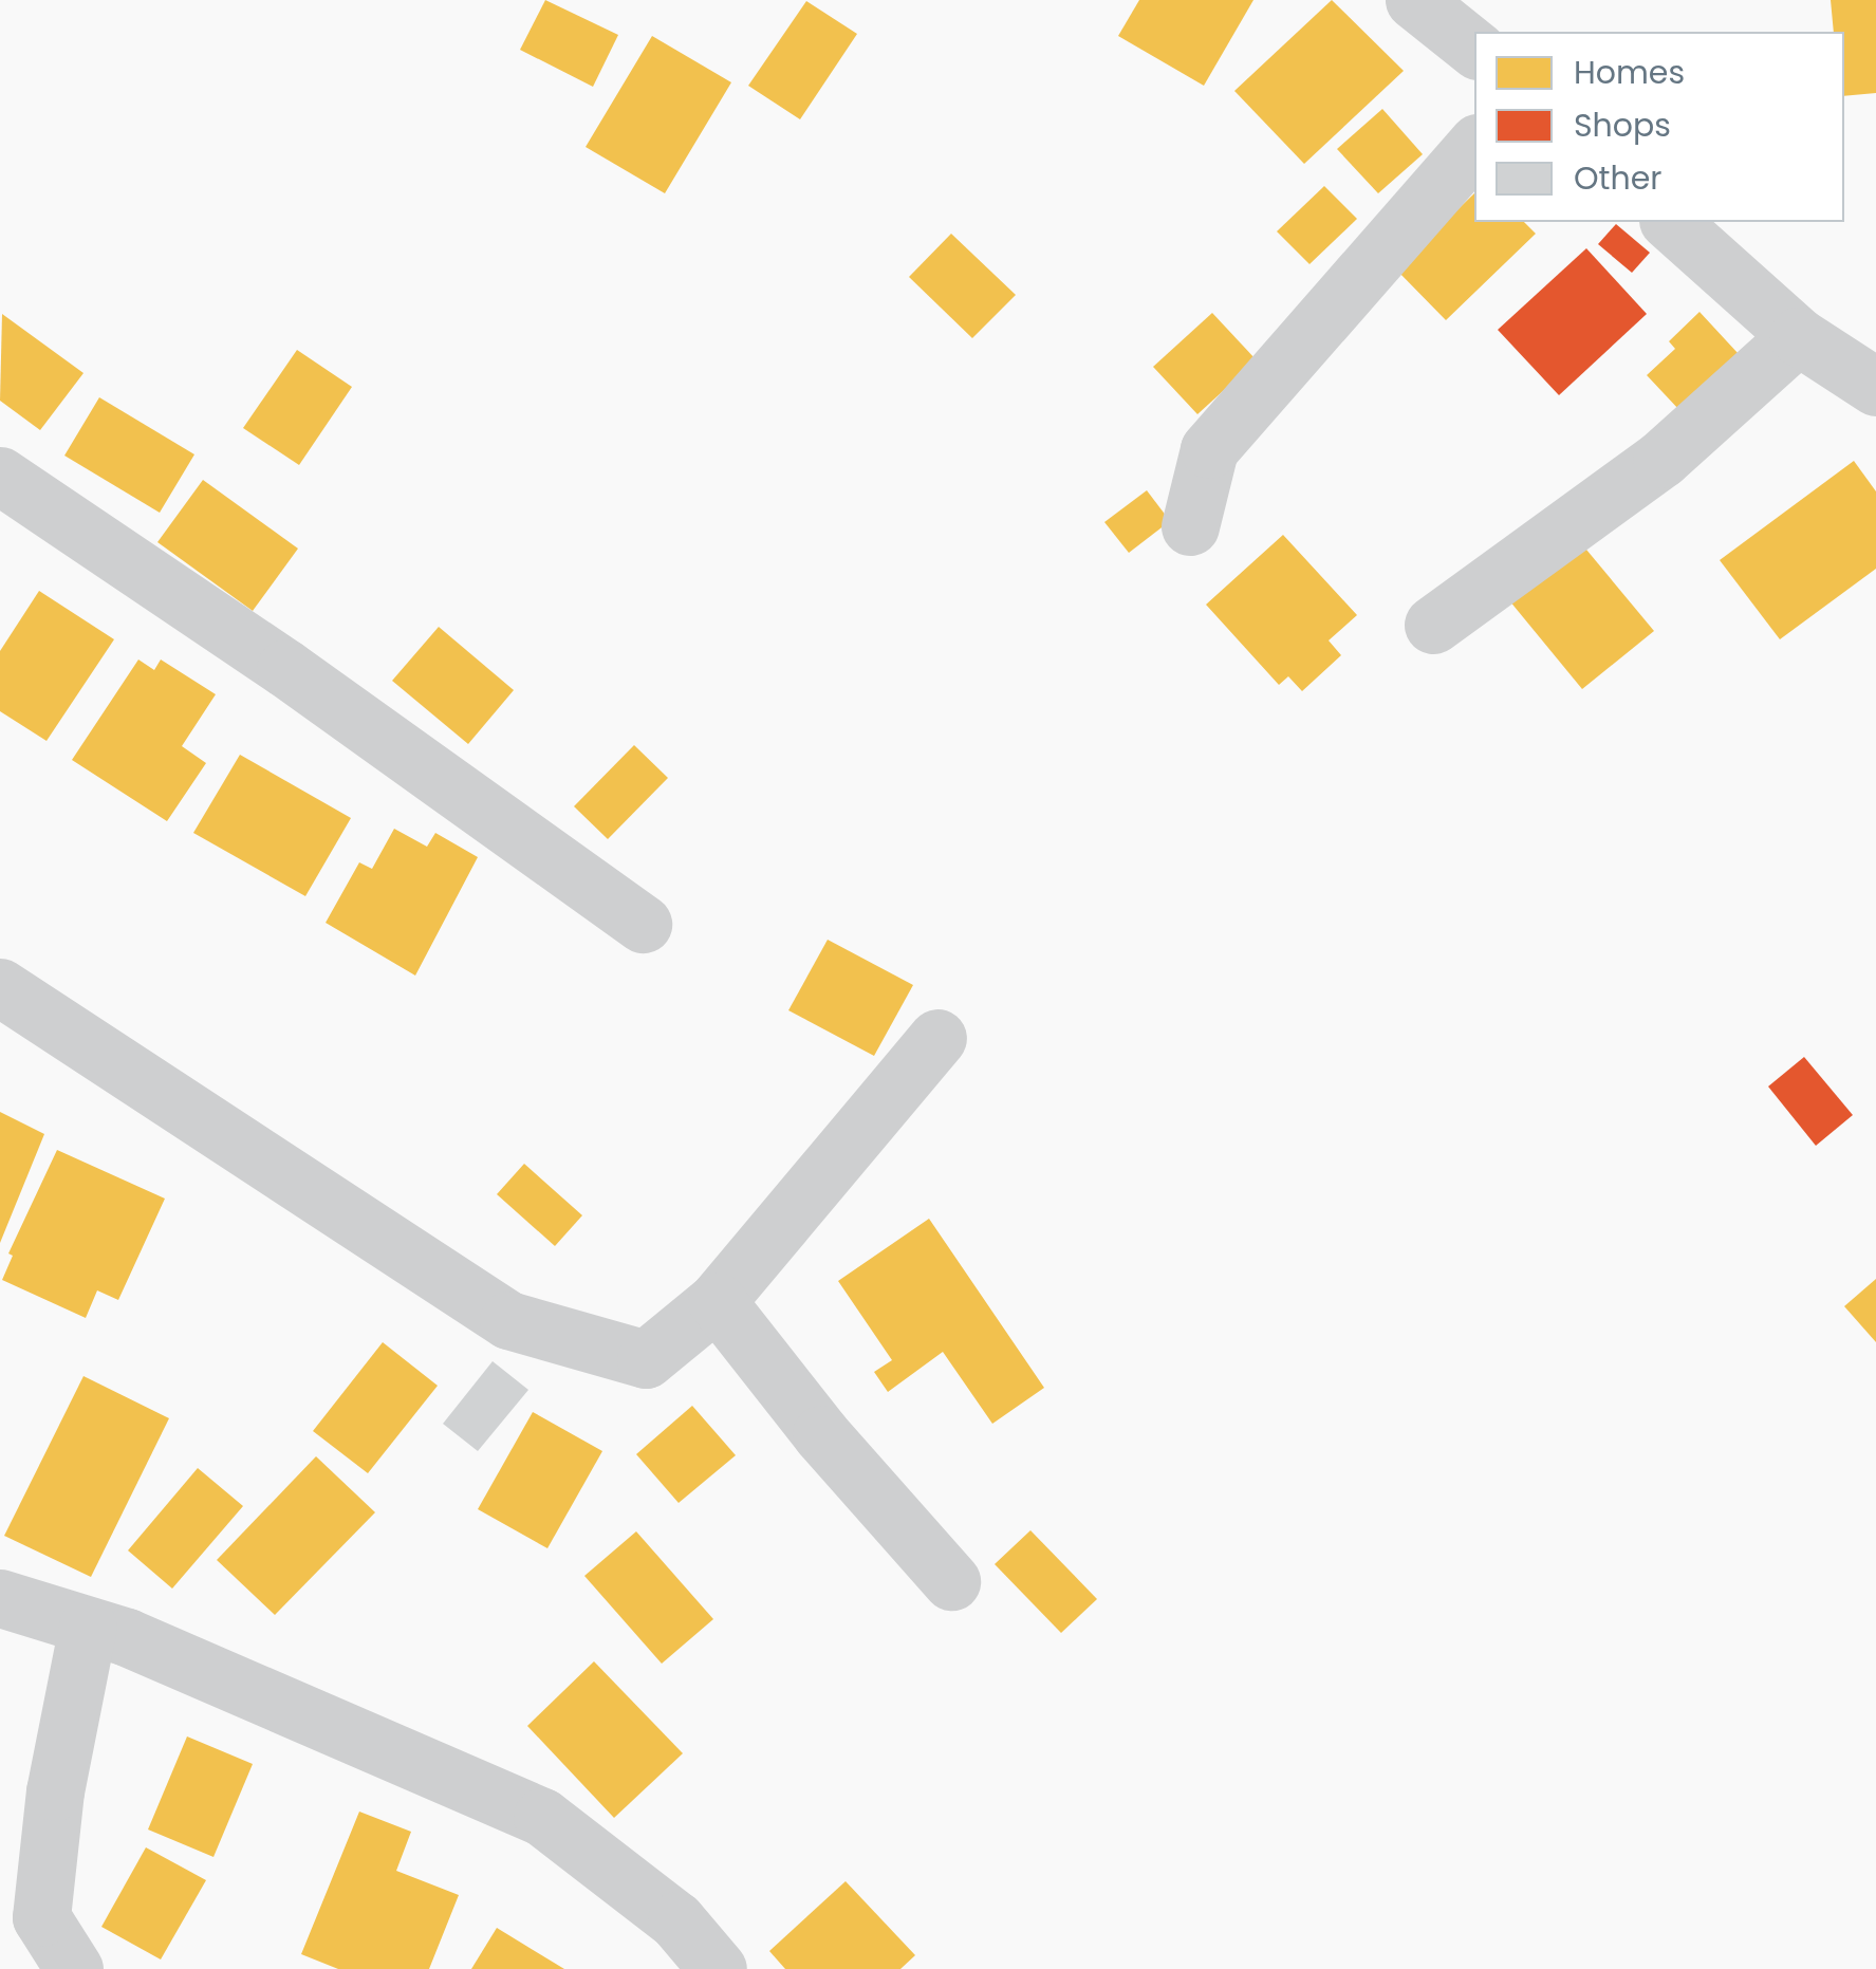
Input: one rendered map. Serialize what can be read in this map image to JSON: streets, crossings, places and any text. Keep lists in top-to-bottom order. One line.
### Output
{"legend":["Homes","Shops","Other"]}
